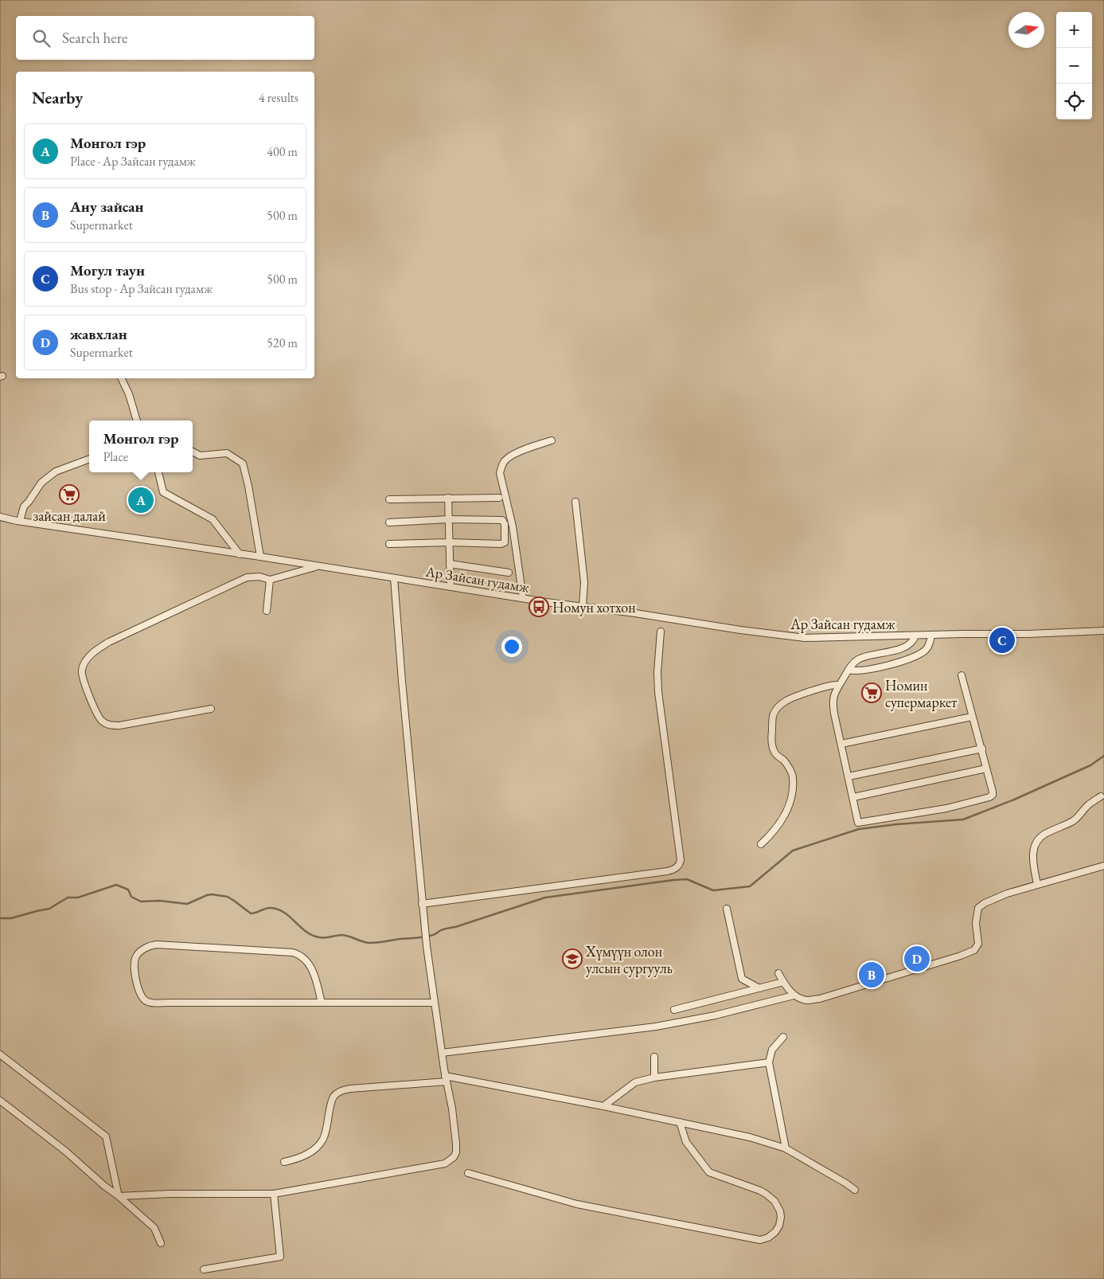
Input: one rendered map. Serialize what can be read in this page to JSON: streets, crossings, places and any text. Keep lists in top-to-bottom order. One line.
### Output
{"streets":{"street":["Ар Зайсан гудамж"]},"places":{"supermarket":["зайсан далай","Номин супермаркет"],"bus stop":["Номун хотхон"],"school or university":["Хүмүүн олон улсын сургууль"]},"north":"right","page":{"map_buttons":["+","−"],"search":"Search here","heading":["Nearby","4 results"],"list":[{"mark":"A","name":"Монгол гэр","note":"Place · Ар Зайсан гудамж","value":"400 m"},{"mark":"B","name":"Ану зайсан","note":"Supermarket","value":"500 m"},{"mark":"C","name":"Могул таун","note":"Bus stop · Ар Зайсан гудамж","value":"500 m"},{"mark":"D","name":"жавхлан","note":"Supermarket","value":"520 m"}],"popup":["Монгол гэр","Place"],"pins":["A","C","D","B"]}}
